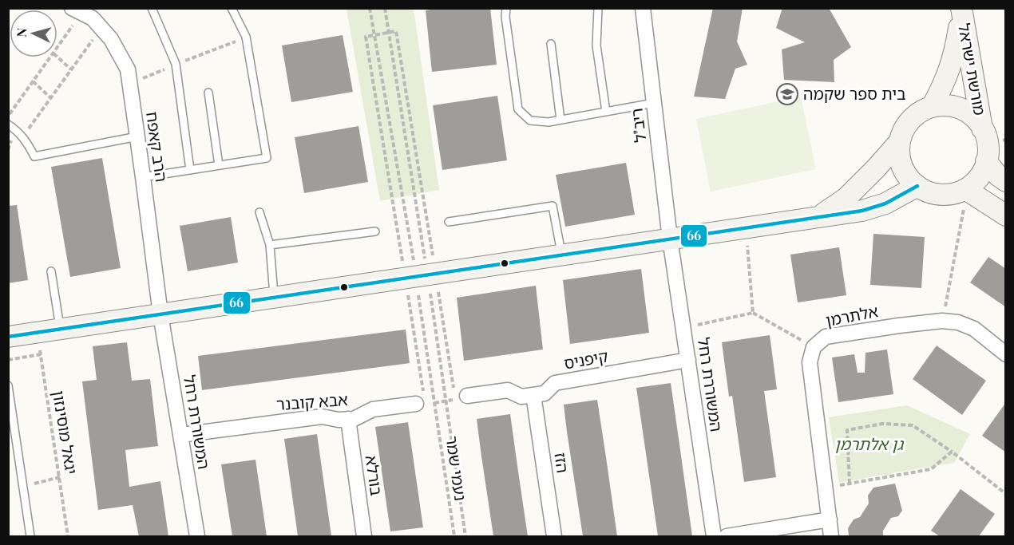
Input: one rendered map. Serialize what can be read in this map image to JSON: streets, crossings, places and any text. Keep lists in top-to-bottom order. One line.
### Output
{"streets":{"street":["מורשת ישראל","ריב\"ל","הרב קאפח","אלתרמן","קיפניס","המשוררת רחל","אבא קובנר","הזז","בורלא"],"path":["יגאל מוסינזון","נעמי שמר"]},"crossings":[["ריב\"ל","המשוררת רחל"],["הרב קאפח","המשוררת רחל"],["קיפניס","המשוררת רחל"],["קיפניס","הזז"],["המשוררת רחל","אבא קובנר"],["אבא קובנר","בורלא"]],"parks":["גן אלתרמן"],"places":{"school or university":["בית ספר שקמה"]},"lines":["transit line 66"],"north":"left"}
